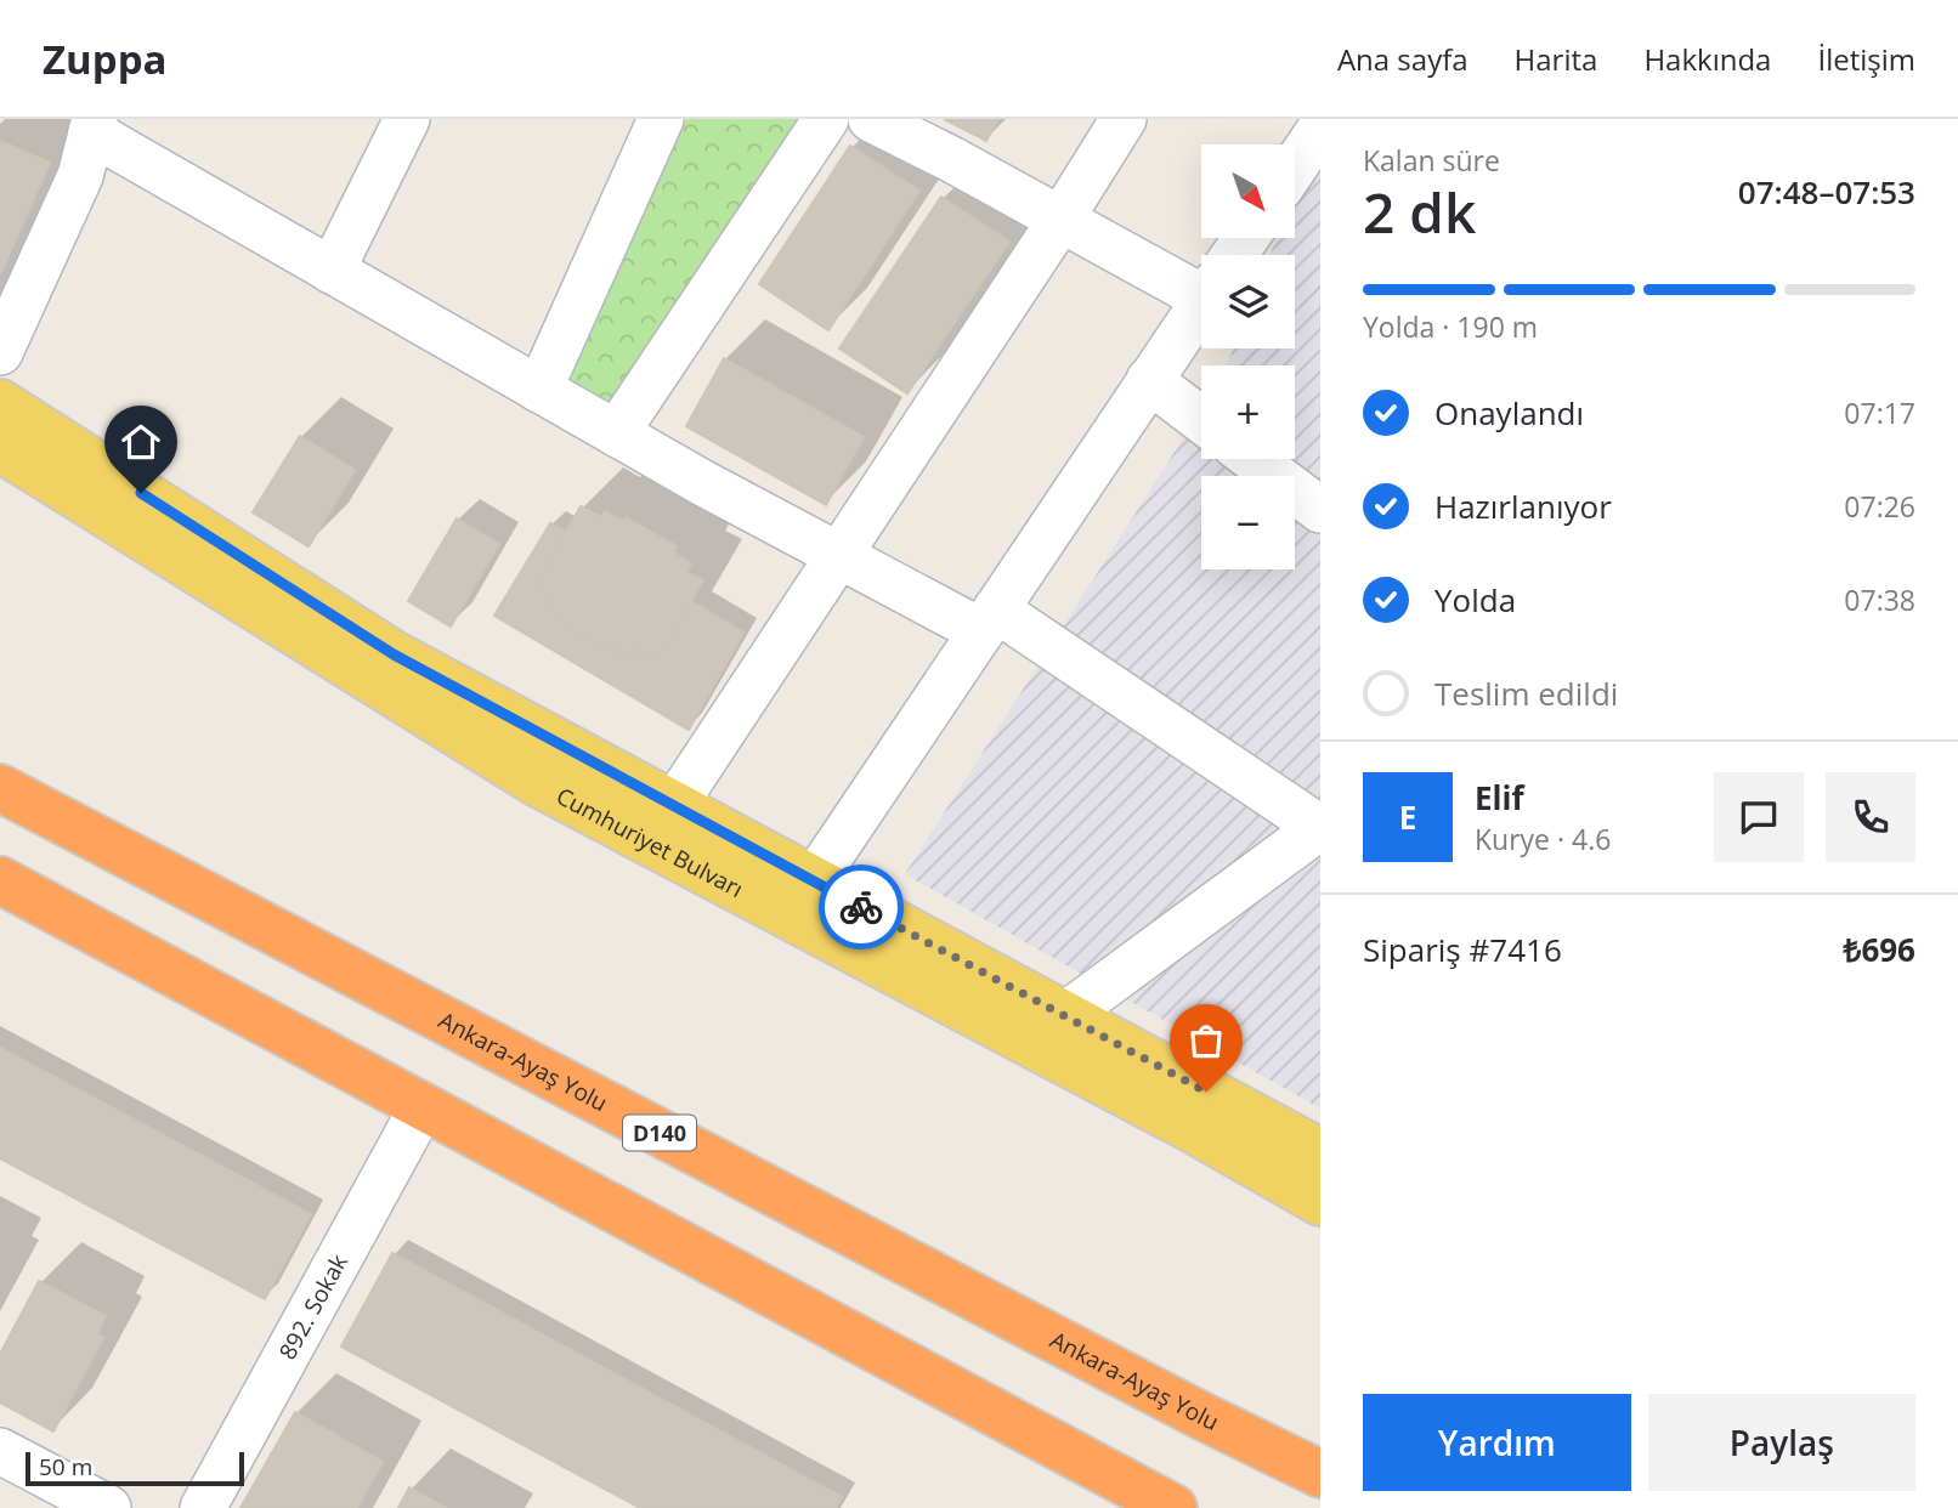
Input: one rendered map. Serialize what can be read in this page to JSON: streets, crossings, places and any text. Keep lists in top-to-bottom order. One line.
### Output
{"streets":{"highway":["Ankara-Ayaş Yolu","D140"],"main road":["Cumhuriyet Bulvarı"],"street":["892. Sokak"]},"scale_bar":"50 m","north":"bottom right","page":{"header":"Zuppa","nav":["Ana sayfa","Harita","Hakkında","İletişim"],"heading":["2 dk","Kalan süre","07:48–07:53"],"panel":["Elif","Kurye · 4.6","Sipariş #7416","₺696"],"map_buttons":["+","−"],"bar":"Yolda · 190 m","list":[["Onaylandı","07:17"],["Hazırlanıyor","07:26"],["Yolda","07:38"],"Teslim edildi"],"round":"E","buttons":["Yardım","Paylaş"],"scale":"50 m"}}
